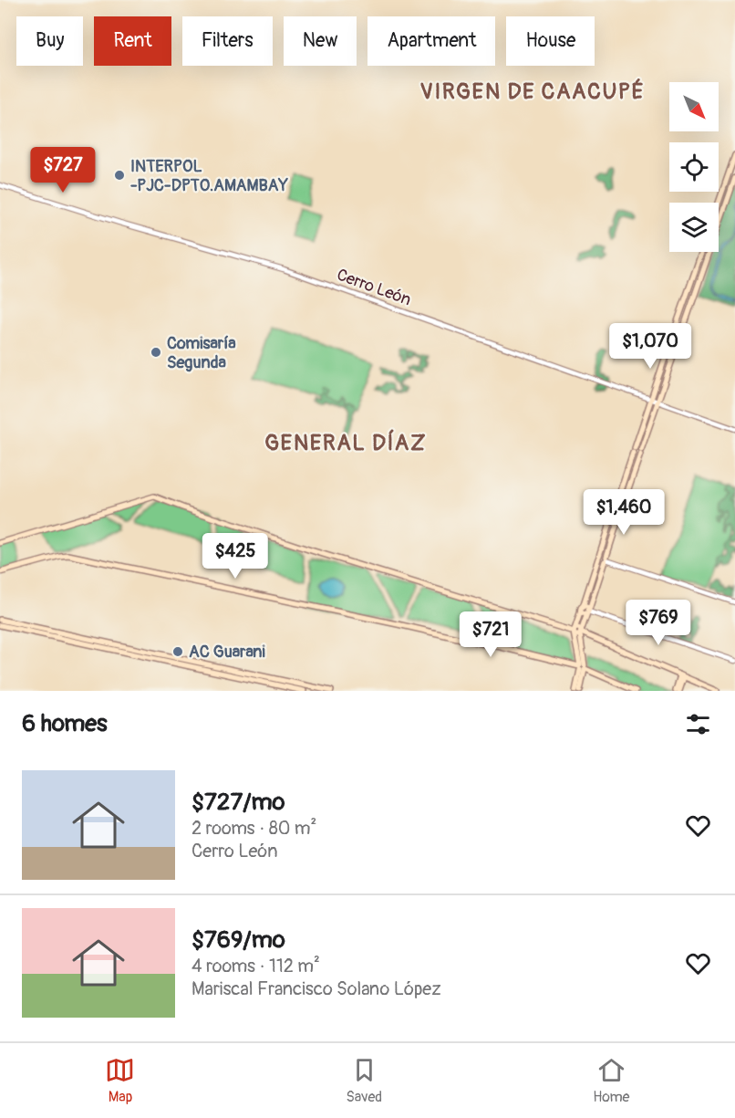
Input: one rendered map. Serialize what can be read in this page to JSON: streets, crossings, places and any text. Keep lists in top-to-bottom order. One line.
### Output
{"streets":{"street":["Cerro León"]},"districts":["VIRGEN DE CAACUPÉ","GENERAL DÍAZ"],"places":["INTERPOL -PJC-DPTO.AMAMBAY","Comisaría Segunda","AC Guarani"],"north":"bottom right","page":{"chip":["Buy","Rent","Filters","New","Apartment","House"],"price":["$727","$1,070","$1,460","$425","$769","$721"],"heading":"6 homes","list":[{"name":"$727/mo","note":"2 rooms · 80 m² · Cerro León"},{"name":"$769/mo","note":"4 rooms · 112 m² · Mariscal Francisco Solano López"}],"tabs":["Map","Saved","Home"]}}
